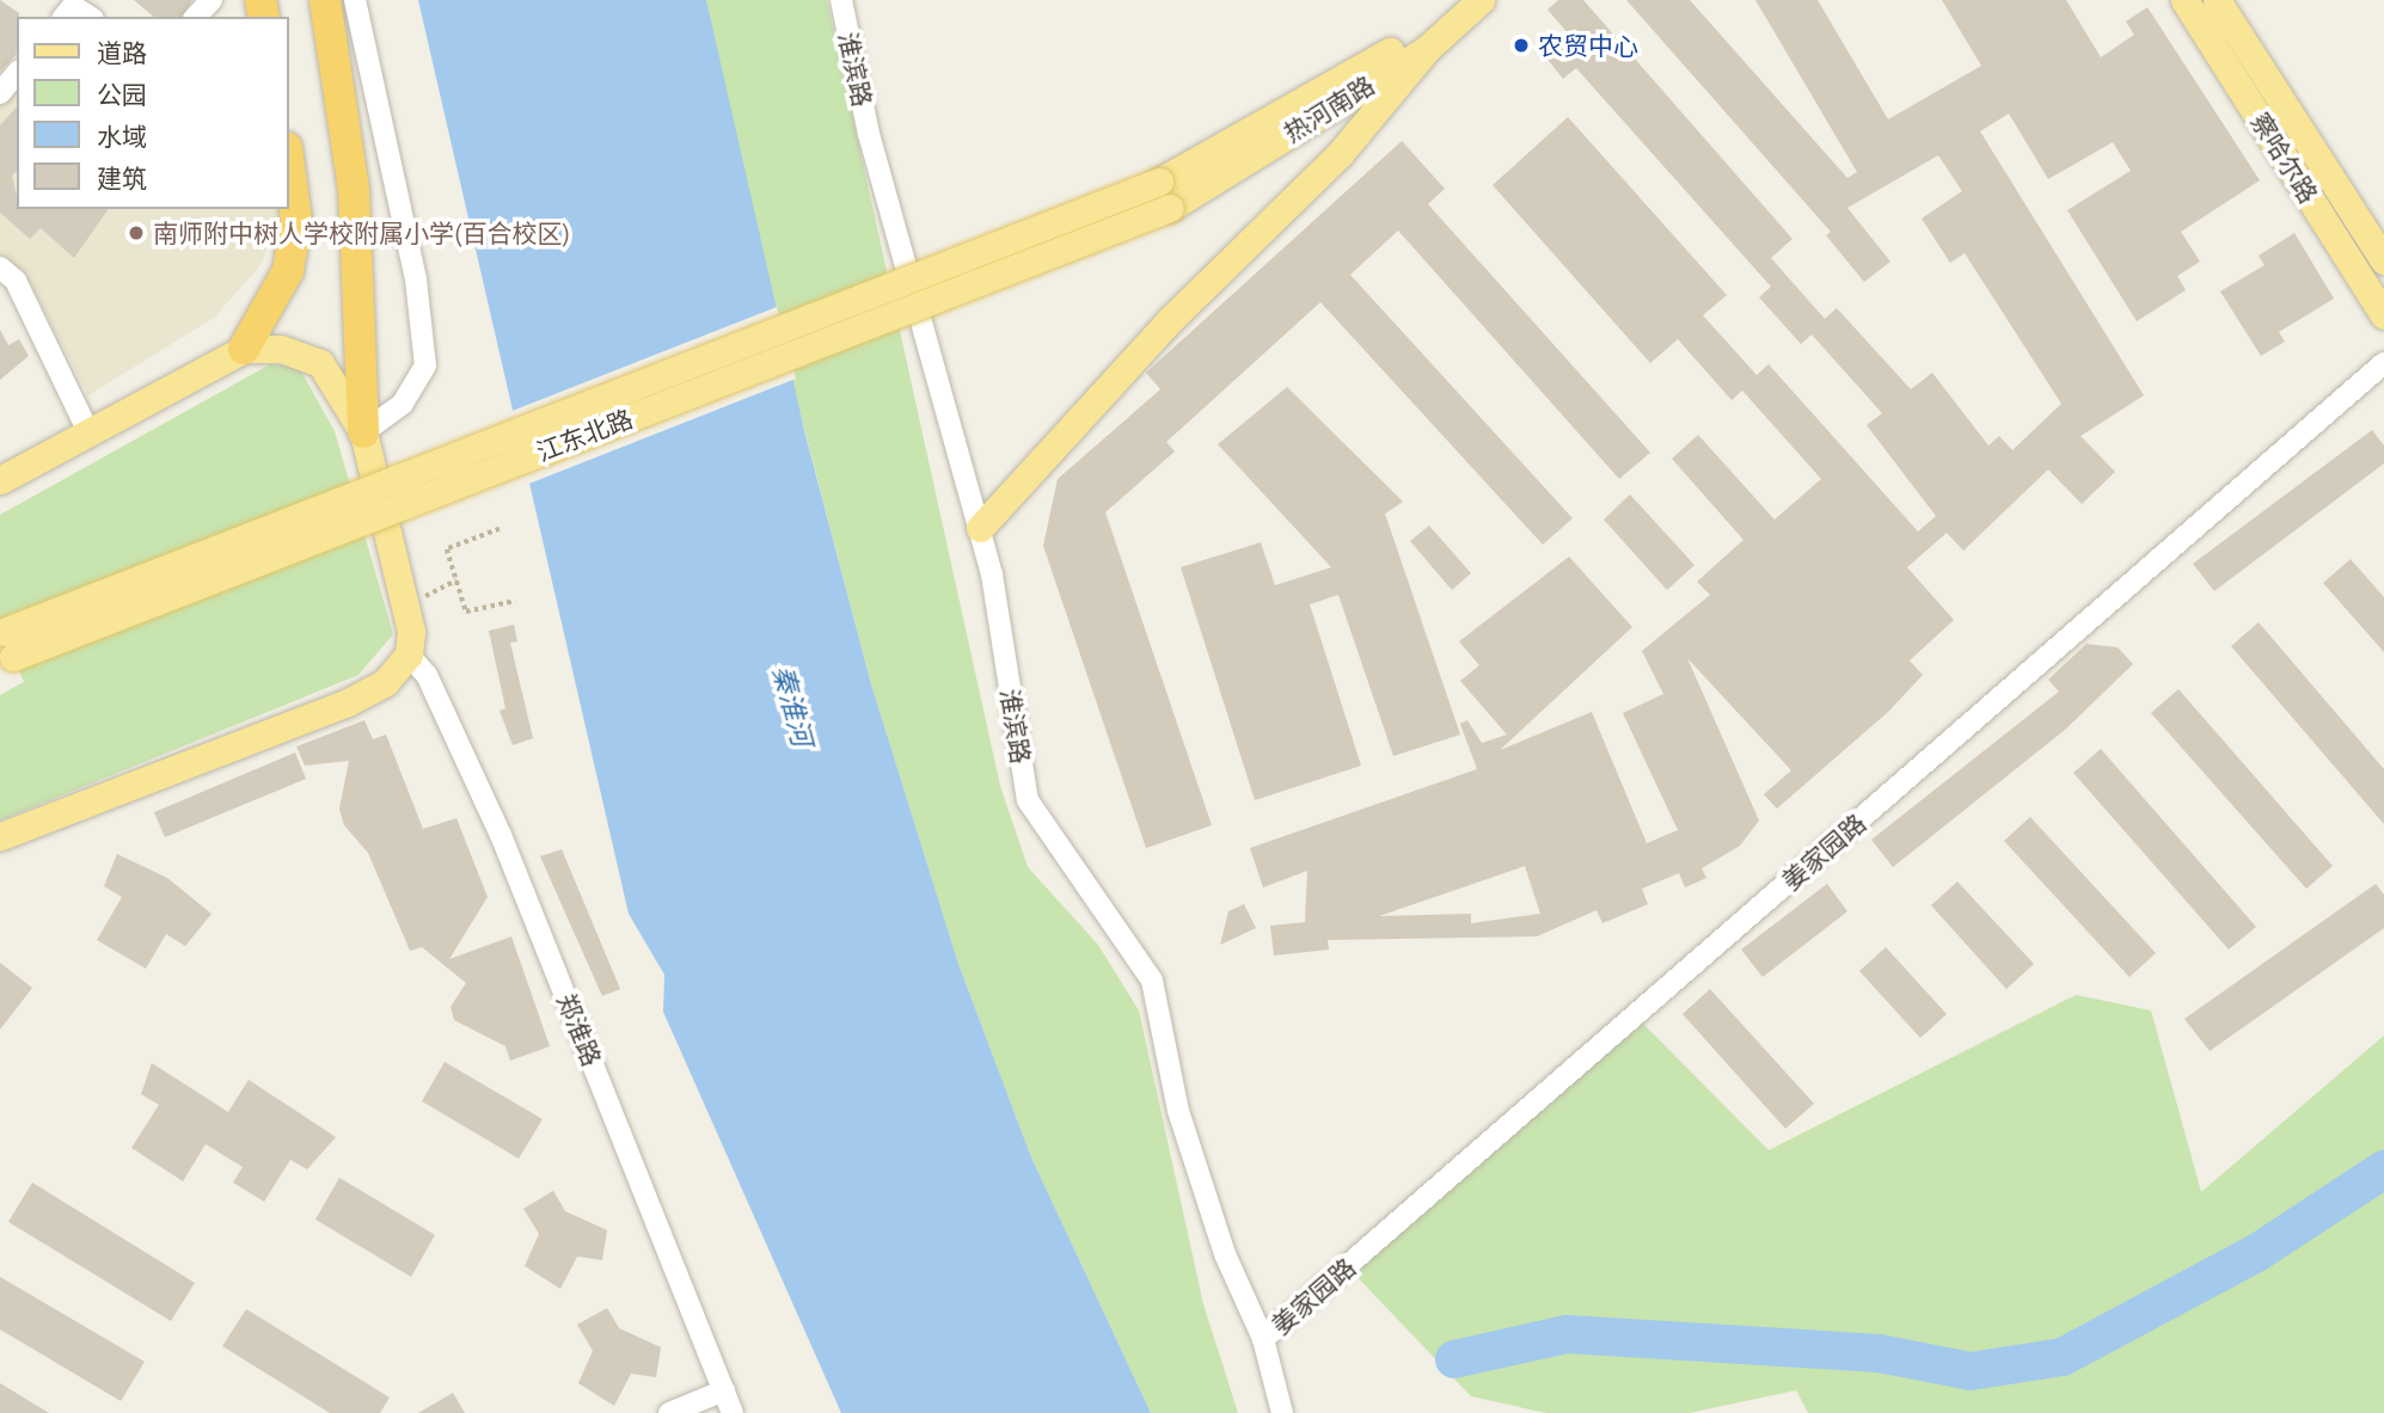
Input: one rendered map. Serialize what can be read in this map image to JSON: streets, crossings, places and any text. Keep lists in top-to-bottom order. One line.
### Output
{"streets":{"main road":["热河南路","察哈尔路","江东北路"],"street":["淮滨路","姜家园路","郑淮路"]},"crossings":[["淮滨路","姜家园路"],["热河南路","江东北路"]],"water":["秦淮河"],"places":["农贸中心","南师附中树人学校附属小学(百合校区)"],"legend":["道路","公园","水域","建筑"]}
